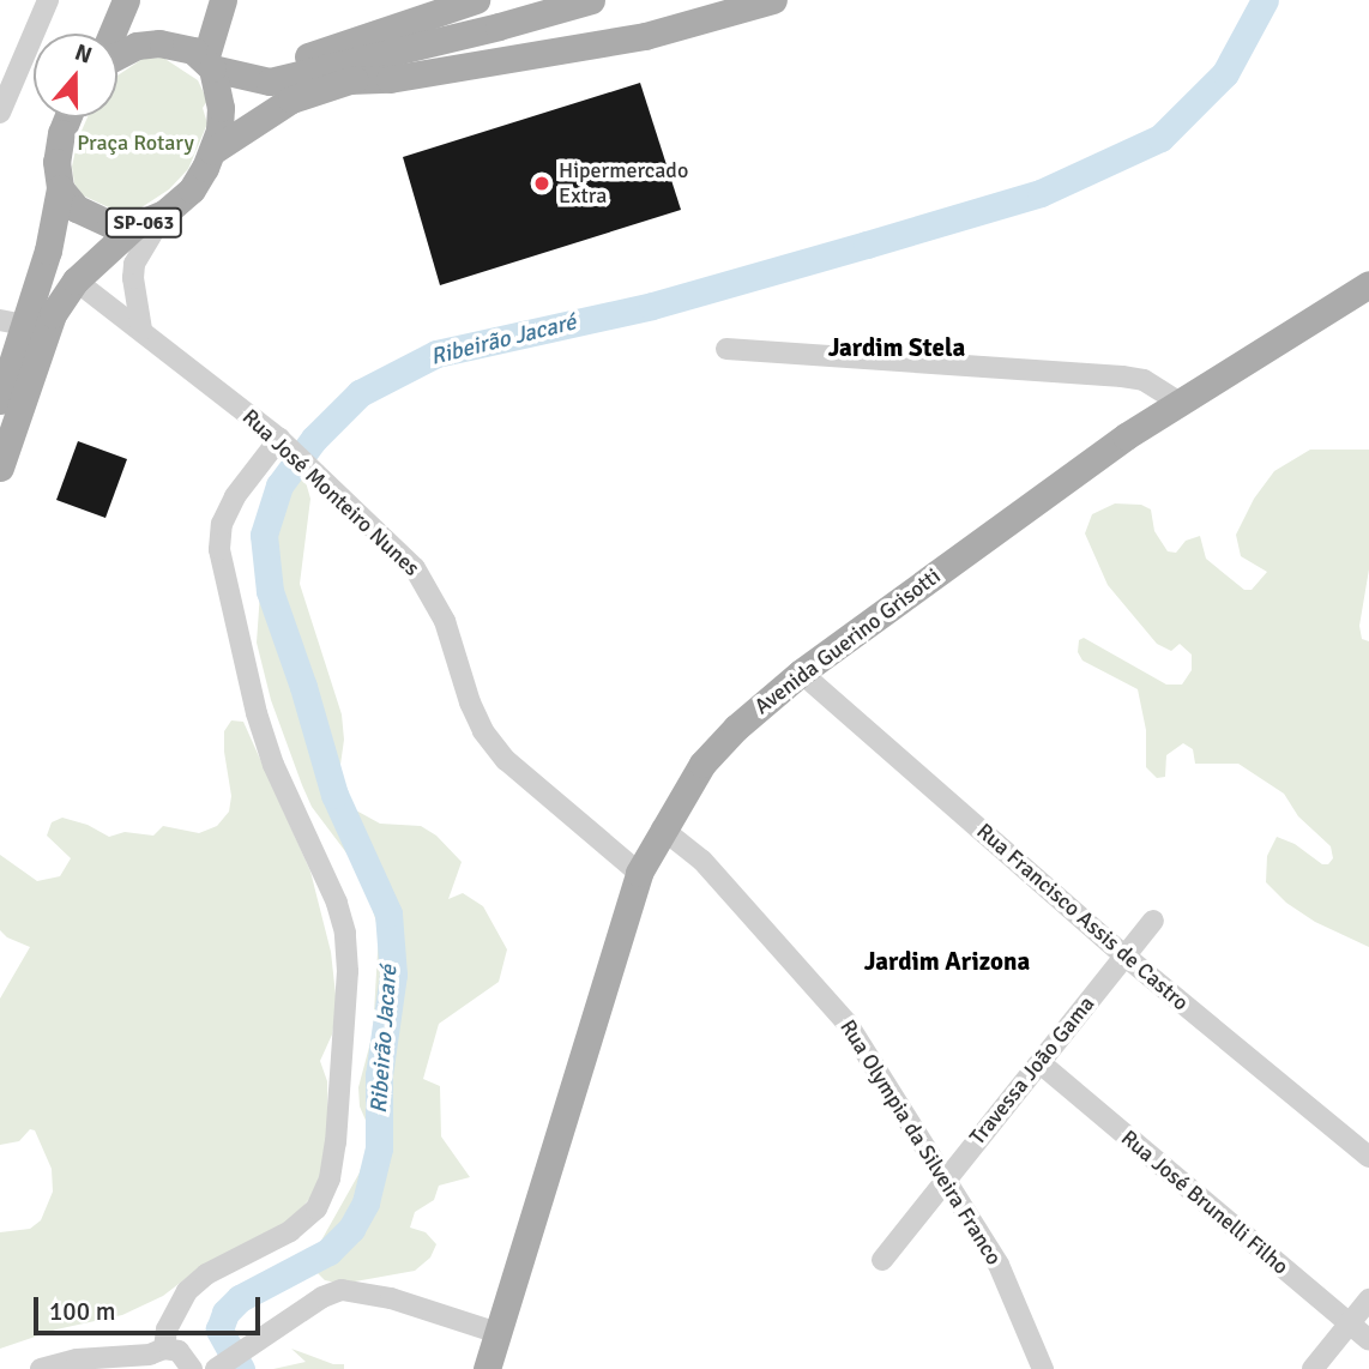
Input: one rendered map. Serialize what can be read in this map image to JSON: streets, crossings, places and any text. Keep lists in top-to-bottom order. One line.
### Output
{"streets":{"main road":["SP-063","Avenida Guerino Grisotti"],"street":["Rua José Monteiro Nunes","Rua Francisco Assis de Castro","Travessa João Gama","Rua Olympia da Silveira Franco","Rua José Brunelli Filho"]},"crossings":[["SP-063","Rua José Monteiro Nunes"],["Rua José Monteiro Nunes","Avenida Guerino Grisotti"],["Avenida Guerino Grisotti","Rua Francisco Assis de Castro"],["Avenida Guerino Grisotti","Rua Olympia da Silveira Franco"],["Rua Francisco Assis de Castro","Travessa João Gama"],["Travessa João Gama","Rua Olympia da Silveira Franco"],["Travessa João Gama","Rua José Brunelli Filho"]],"districts":["Jardim Stela","Jardim Arizona"],"water":["Ribeirão Jacaré"],"parks":["Praça Rotary"],"places":["Hipermercado Extra"],"scale_bar":"100 m","north":"top"}
